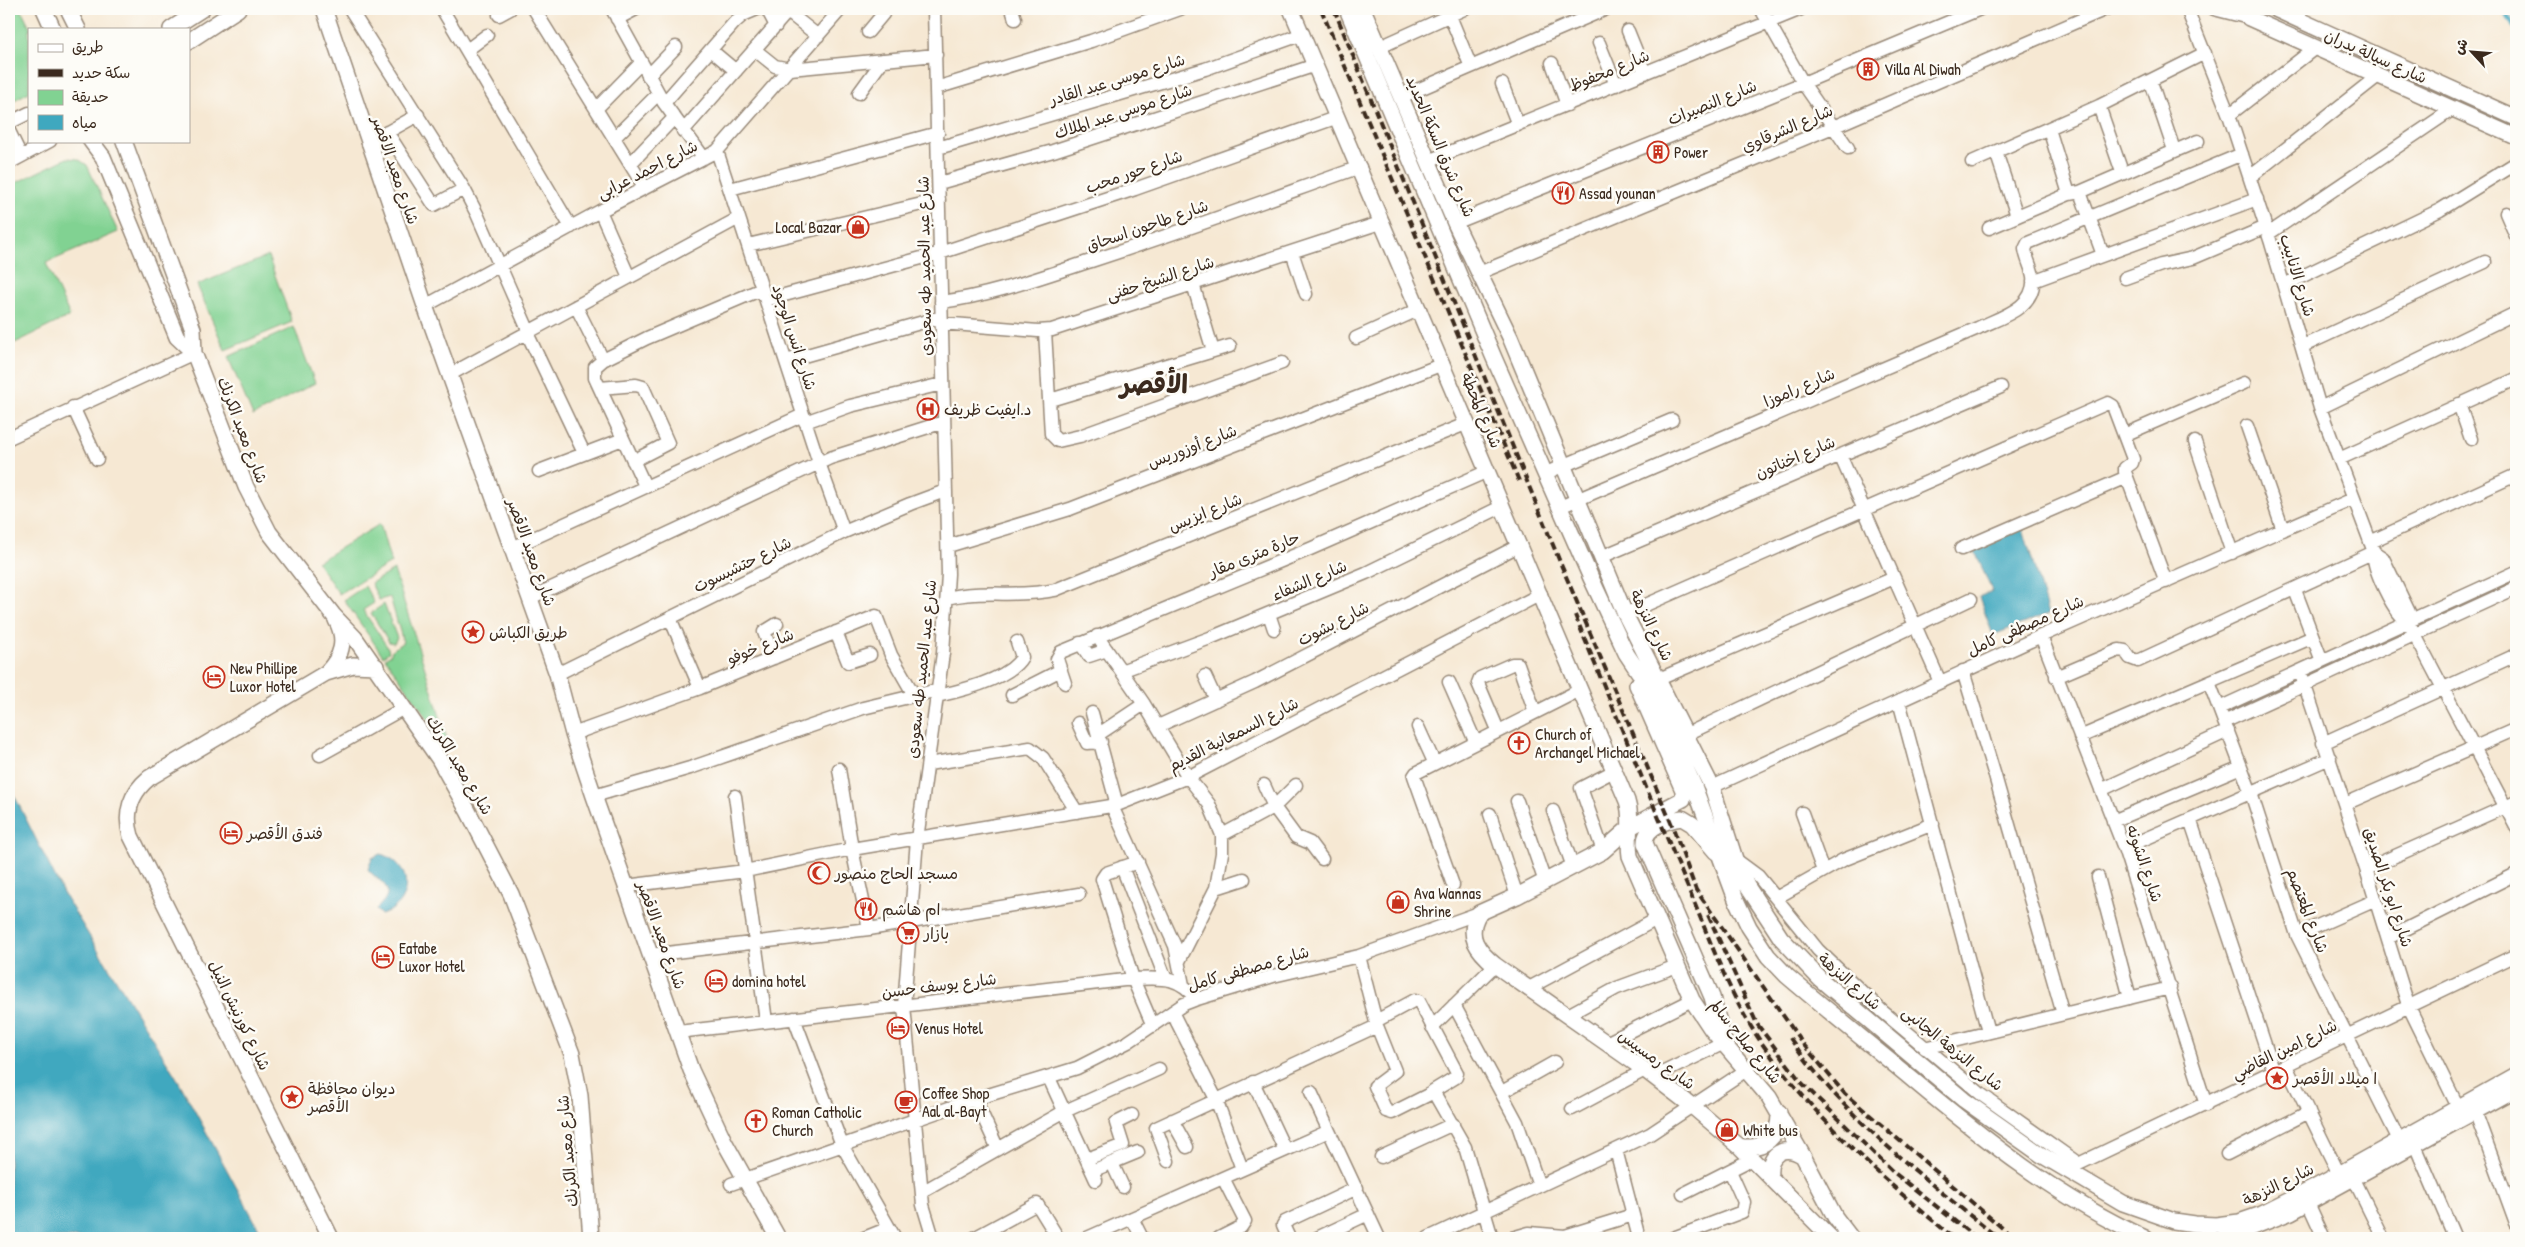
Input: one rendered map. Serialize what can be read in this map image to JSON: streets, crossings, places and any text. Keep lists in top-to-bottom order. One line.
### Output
{"streets":{"main road":["شارع سيالة بدران","شارع شرق السكة الحديد","شارع معبد الاقصر","شارع المحطة","شارع معبد الكرنك","شارع النزهة","شارع مصطفى كامل","شارع كورنيش النيل","شارع صلاح سالم","شارع رمسيس"],"street":["شارع محفوظ","شارع موسى عبد القادر","شارع النصيرات","شارع موسى عبد الملاك","شارع الشرقاوي","شارع احمد عرابى","شارع حور محب","شارع طاحون اسحاق","شارع عبد الحميد طه سعودى","شارع الانابيب","شارع الشيخ حفنى","شارع انس الوجود","شارع راموزا","شارع أوزوريس","شارع اخناتون","شارع ايزيس","حارة مترى مقار","شارع حتشبسوت","شارع الشفاء","شارع بشوت","شارع خوفو","شارع السمعانية القديم","شارع الشونه","شارع ابو بكر الصديق","شارع المعتصم","شارع يوسف حسن","شارع النزهة الجانبى","شارع امين القاضي"]},"crossings":[["شارع محفوظ","شارع شرق السكة الحديد"],["شارع موسى عبد القادر","شارع عبد الحميد طه سعودى"],["شارع موسى عبد القادر","شارع المحطة"],["شارع النصيرات","شارع شرق السكة الحديد"],["شارع موسى عبد الملاك","شارع عبد الحميد طه سعودى"],["شارع موسى عبد الملاك","شارع المحطة"],["شارع الشرقاوي","شارع شرق السكة الحديد"],["شارع شرق السكة الحديد","شارع النزهة"],["شارع احمد عرابى","شارع معبد الاقصر"],["شارع احمد عرابى","شارع انس الوجود"],["شارع معبد الاقصر","شارع حتشبسوت"],["شارع معبد الاقصر","شارع مصطفى كامل"],["شارع معبد الاقصر","شارع خوفو"],["شارع معبد الاقصر","شارع السمعانية القديم"],["شارع معبد الاقصر","شارع يوسف حسن"],["شارع حور محب","شارع عبد الحميد طه سعودى"],["شارع حور محب","شارع انس الوجود"],["شارع حور محب","شارع المحطة"],["شارع طاحون اسحاق","شارع عبد الحميد طه سعودى"],["شارع طاحون اسحاق","شارع المحطة"],["شارع عبد الحميد طه سعودى","شارع الشيخ حفنى"],["شارع عبد الحميد طه سعودى","شارع أوزوريس"],["شارع عبد الحميد طه سعودى","شارع ايزيس"],["شارع عبد الحميد طه سعودى","شارع حتشبسوت"],["شارع عبد الحميد طه سعودى","شارع مصطفى كامل"],["شارع عبد الحميد طه سعودى","شارع السمعانية القديم"],["شارع عبد الحميد طه سعودى","شارع يوسف حسن"],["شارع الانابيب","شارع مصطفى كامل"],["شارع الشيخ حفنى","شارع المحطة"],["شارع انس الوجود","شارع حتشبسوت"],["شارع راموزا","شارع النزهة"],["شارع المحطة","شارع أوزوريس"],["شارع المحطة","شارع ايزيس"],["شارع المحطة","حارة مترى مقار"],["شارع المحطة","شارع الشفاء"],["شارع المحطة","شارع بشوت"],["شارع المحطة","شارع مصطفى كامل"],["شارع المحطة","شارع السمعانية القديم"],["شارع المحطة","شارع صلاح سالم"],["شارع اخناتون","شارع النزهة"],["شارع النزهة","شارع مصطفى كامل"],["شارع النزهة","شارع ابو بكر الصديق"],["شارع النزهة","شارع المعتصم"],["شارع النزهة","شارع النزهة الجانبى"],["شارع النزهة","شارع امين القاضي"],["شارع مصطفى كامل","شارع الشونه"],["شارع مصطفى كامل","شارع يوسف حسن"],["شارع مصطفى كامل","شارع صلاح سالم"],["شارع مصطفى كامل","شارع رمسيس"],["شارع الشونه","شارع امين القاضي"],["شارع ابو بكر الصديق","شارع امين القاضي"],["شارع المعتصم","شارع امين القاضي"],["شارع النزهة الجانبى","شارع امين القاضي"]],"districts":["الأقصر"],"places":{"building":["Villa Al Diwah","Power"],"restaurant":["Assad younan","ام هاشم"],"shop":["Local Bazar","Ava Wannas Shrine","White bus"],"hospital":["د.ايفيت ظريف"],"place":["طريق الكباش","ا ميلاد الأقصر","ديوان محافظة الأقصر"],"hotel":["New Phillipe Luxor Hotel","فندق الأقصر","Eatabe Luxor Hotel","domina hotel","Venus Hotel"],"church":["Church of Archangel Michael","Roman Catholic Church"],"mosque":["مسجد الحاج منصور"],"supermarket":["بازار"],"cafe":["Coffee Shop Aal al‑Bayt"]},"legend":["طريق","سكة حديد","حديقة","مياه"],"north":"top left"}
